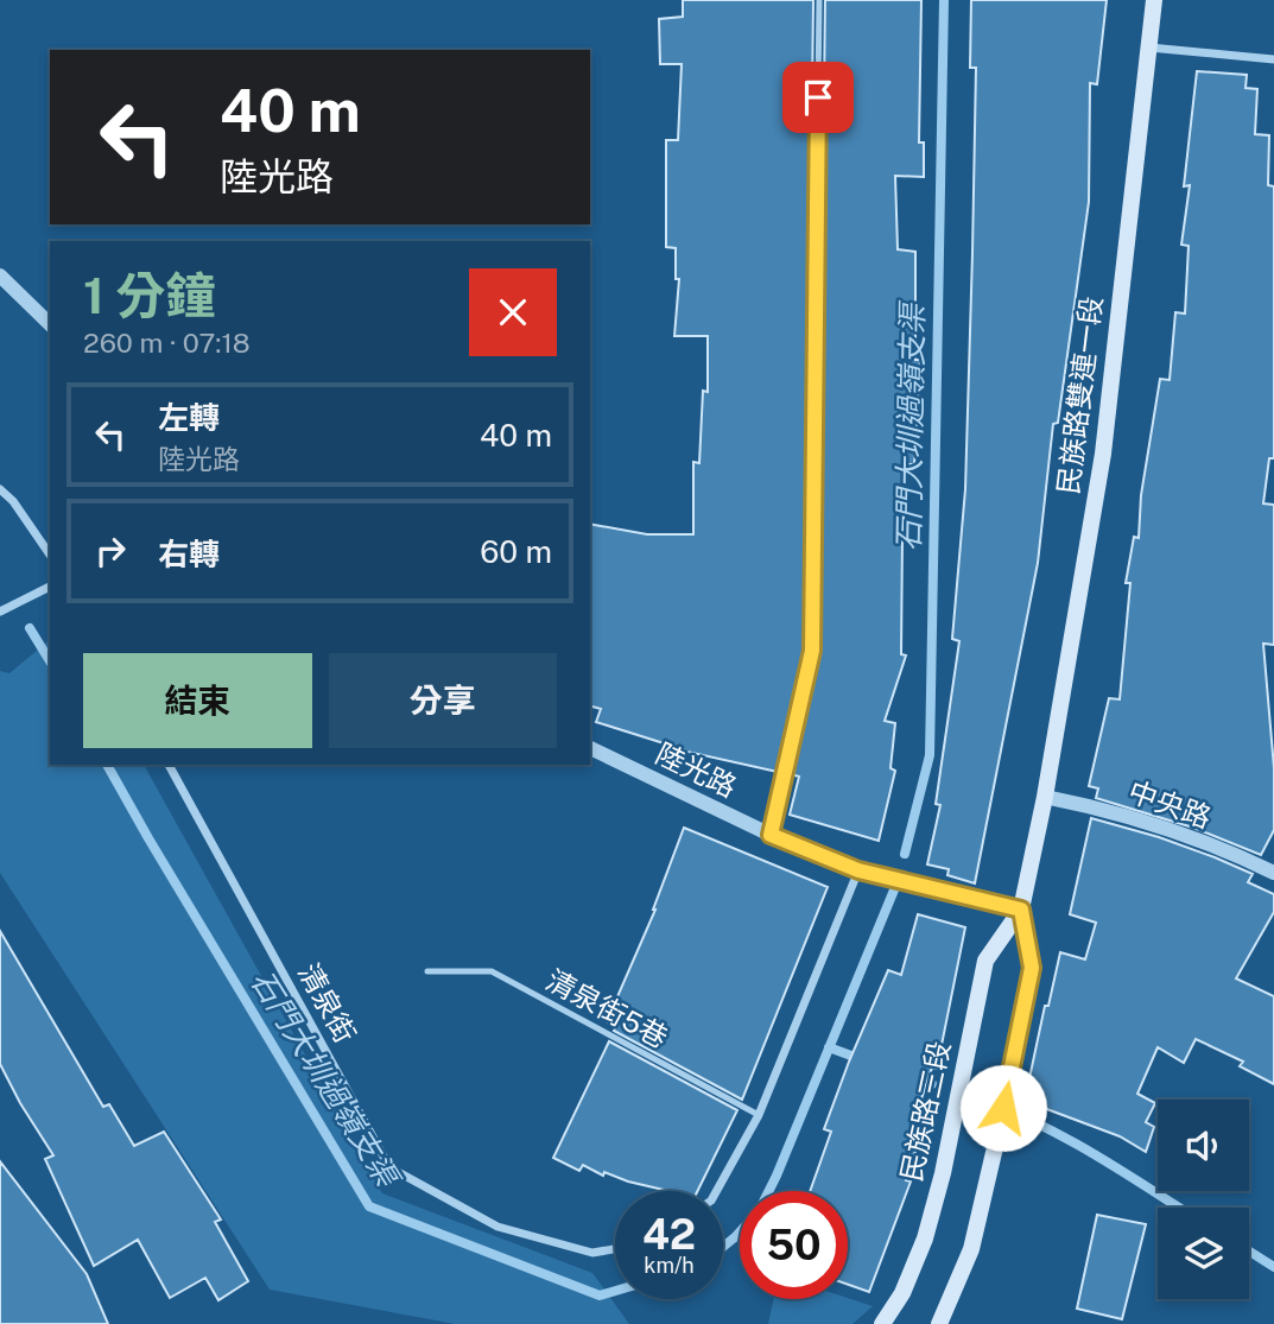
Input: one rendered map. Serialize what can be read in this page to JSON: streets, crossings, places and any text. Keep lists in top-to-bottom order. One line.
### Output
{"streets":{"main road":["民族路雙連一段","民族路三段"],"street":["陸光路","中央路","清泉街"],"lane":["清泉街5巷"]},"crossings":[["民族路雙連一段","中央路"],["民族路雙連一段","民族路三段"],["陸光路","民族路三段"],["中央路","民族路三段"]],"water":["石門大圳過嶺支渠"],"page":{"turn":["40 m","陸光路"],"heading":["1 分鐘","260 m · 07:18"],"list":[{"name":"左轉","note":"陸光路","value":"40 m"},{"name":"右轉","value":"60 m"}],"buttons":["結束","分享"],"speed":"42 km/h","limit":"50"}}
